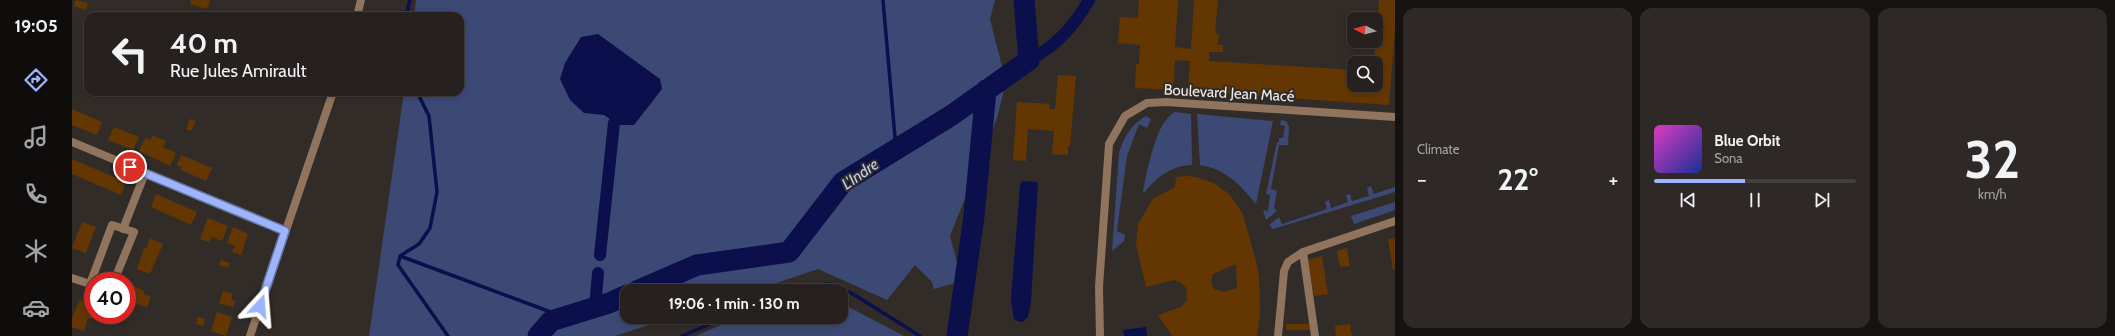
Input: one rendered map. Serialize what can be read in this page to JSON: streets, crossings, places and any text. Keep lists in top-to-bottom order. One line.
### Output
{"streets":{"street":["Boulevard Jean Macé"]},"water":["L'Indre"],"north":"left","page":{"tabs":"19:05","tile":["Climate",["32","km/h"]],"turn":["40 m","Rue Jules Amirault"],"song":["Blue Orbit","Sona"],"heat":["−","22°","+"],"limit":"40","trip":"19:06 · 1 min · 130 m"}}
